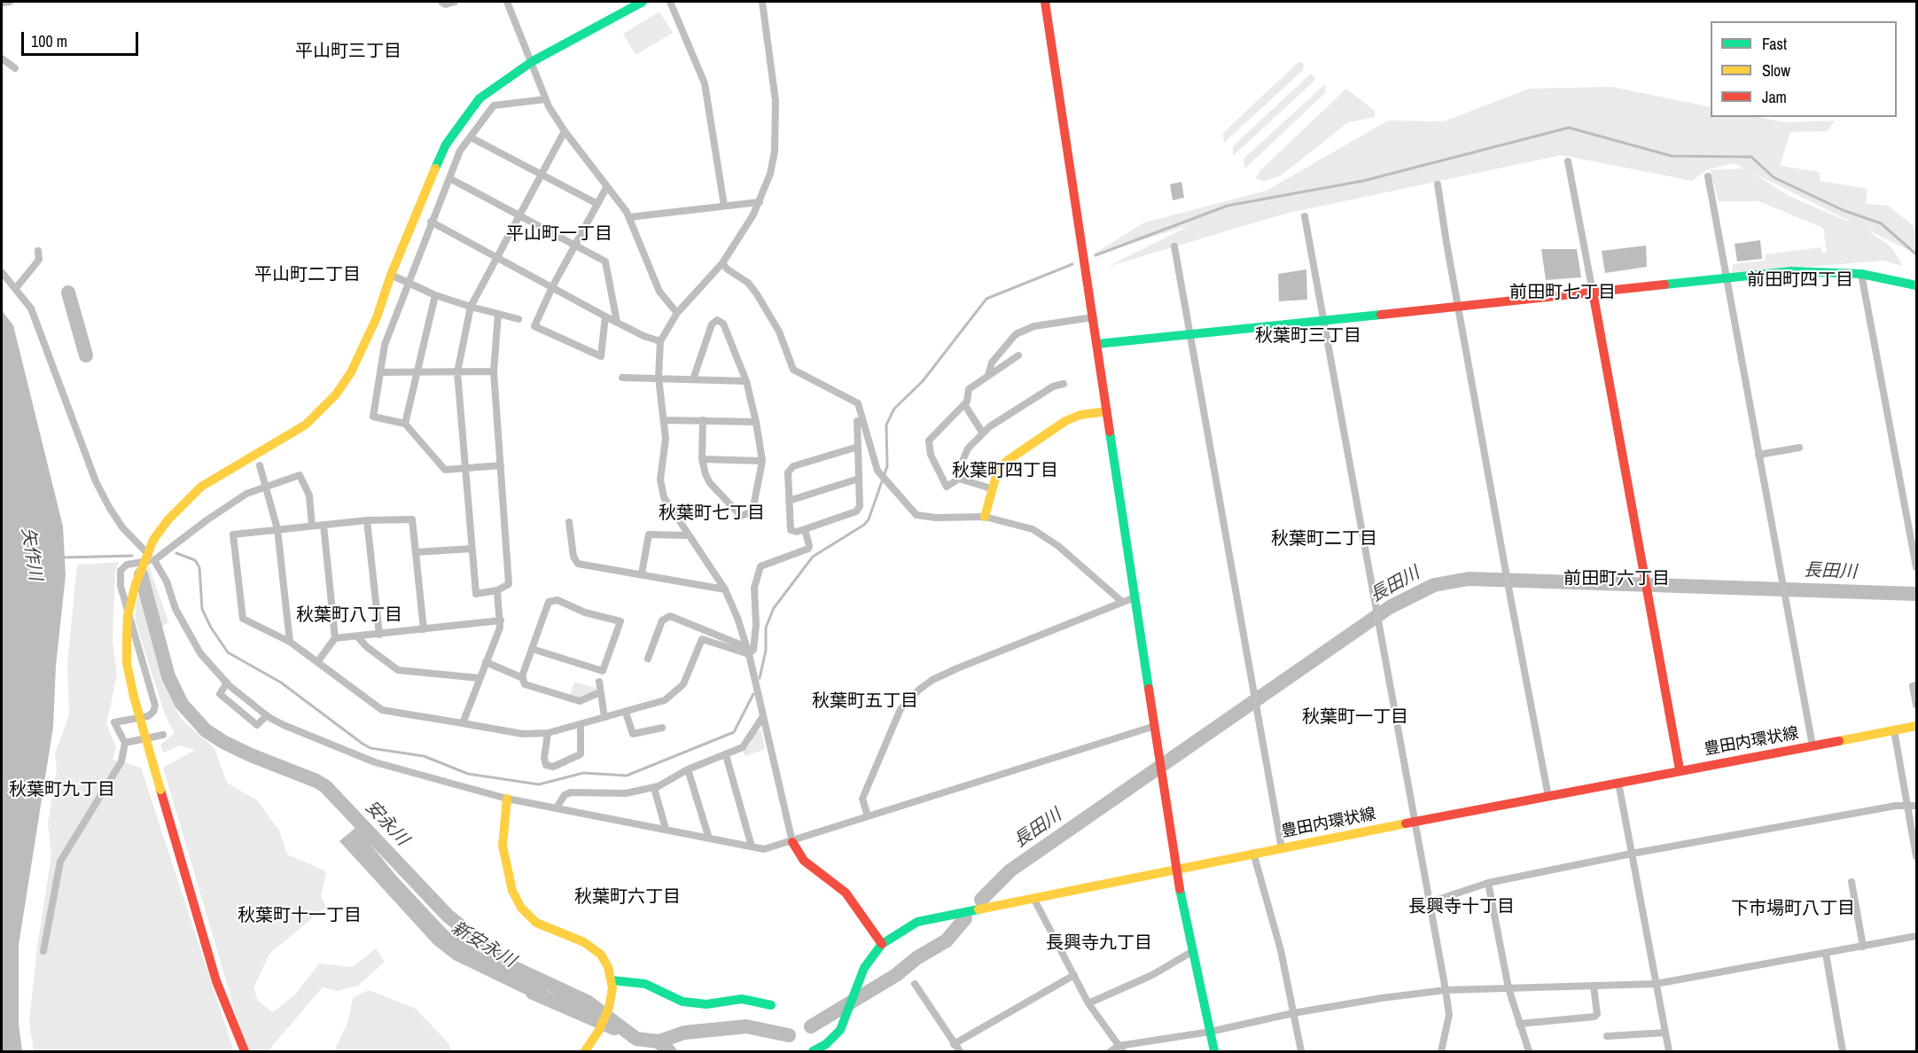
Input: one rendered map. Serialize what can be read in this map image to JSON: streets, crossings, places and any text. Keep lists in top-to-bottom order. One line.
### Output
{"streets":{"street":["豊田内環状線"]},"districts":["平山町三丁目","平山町一丁目","平山町二丁目","前田町四丁目","前田町七丁目","秋葉町三丁目","秋葉町四丁目","秋葉町七丁目","秋葉町二丁目","前田町六丁目","秋葉町八丁目","秋葉町五丁目","秋葉町一丁目","秋葉町九丁目","秋葉町六丁目","長興寺十丁目","下市場町八丁目","秋葉町十一丁目","長興寺九丁目"],"water":["矢作川","長田川","安永川","新安永川"],"legend":["Fast","Slow","Jam"],"scale_bar":"100 m"}
